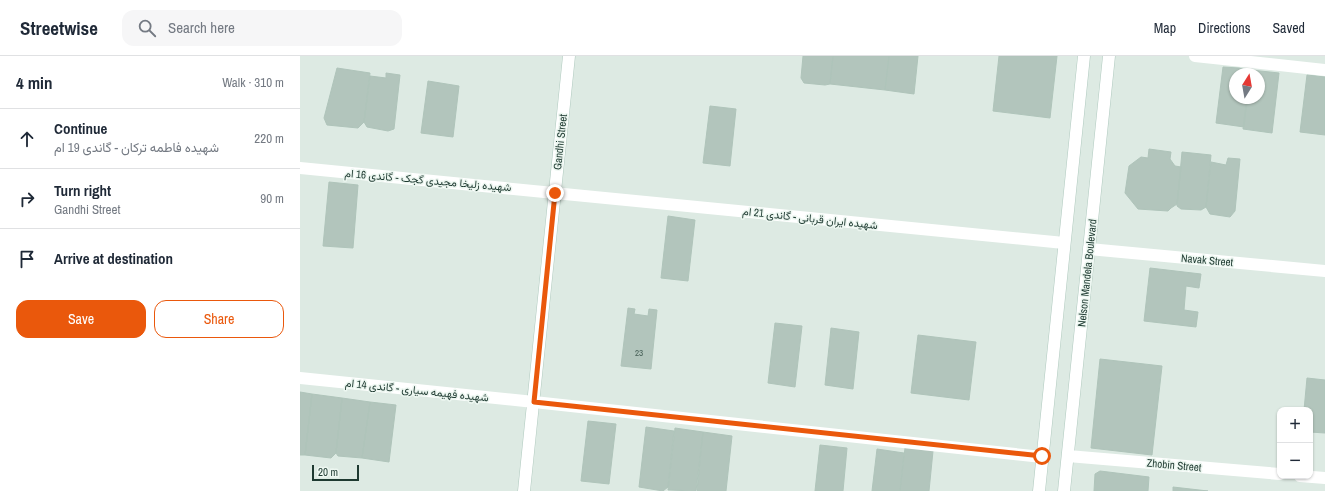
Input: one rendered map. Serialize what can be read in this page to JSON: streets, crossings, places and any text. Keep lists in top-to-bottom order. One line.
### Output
{"streets":{"street":["Gandhi Street","شهیده زلیخا مجیدی گجک - گاندی 16 ام","شهیده ایران قربانی - گاندی 21 ام","Navak Street","Nelson Mandela Boulevard","شهیده فهیمه سیاری - گاندی 14 ام","Zhobin Street"]},"crossings":[["Gandhi Street","شهیده زلیخا مجیدی گجک - گاندی 16 ام"],["Gandhi Street","شهیده ایران قربانی - گاندی 21 ام"],["Gandhi Street","شهیده فهیمه سیاری - گاندی 14 ام"],["شهیده زلیخا مجیدی گجک - گاندی 16 ام","شهیده ایران قربانی - گاندی 21 ام"],["Navak Street","Nelson Mandela Boulevard"],["Nelson Mandela Boulevard","Zhobin Street"]],"house_numbers":["23"],"scale_bar":"20 m","north":"top","page":{"header":"Streetwise","search":"Search here","nav":["Map","Directions","Saved"],"heading":["4 min","Walk · 310 m"],"list":[["Continue","شهیده فاطمه ترکان - گاندی 19 ام","220 m"],["Turn right","Gandhi Street","90 m"],"Arrive at destination"],"buttons":["Save","Share"],"map_buttons":["+","−"],"scale":"20 m"}}
